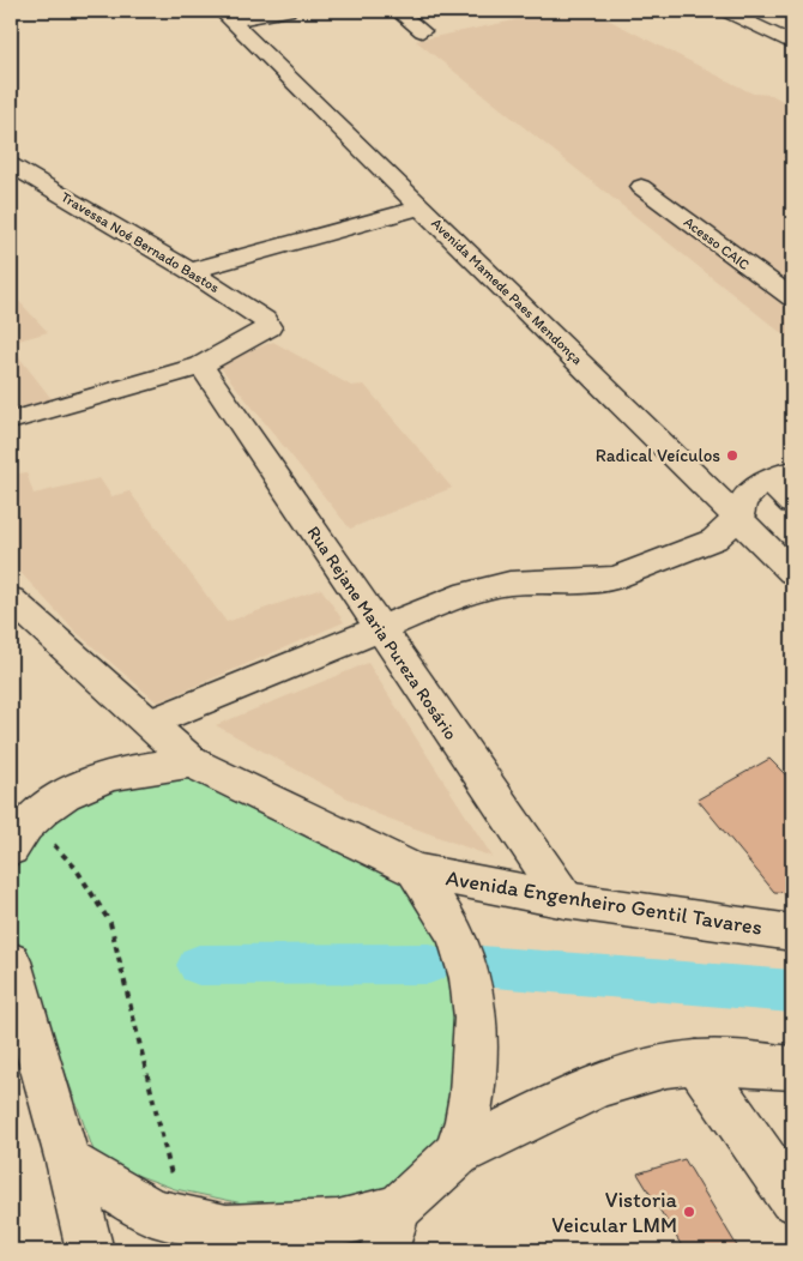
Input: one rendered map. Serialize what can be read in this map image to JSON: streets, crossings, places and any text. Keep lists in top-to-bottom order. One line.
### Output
{"streets":{"street":["Travessa Noé Bernado Bastos","Acesso CAIC","Avenida Mamede Paes Mendonça","Rua Rejane Maria Pureza Rosário","Avenida Engenheiro Gentil Tavares"]},"crossings":[["Travessa Noé Bernado Bastos","Rua Rejane Maria Pureza Rosário"],["Rua Rejane Maria Pureza Rosário","Avenida Engenheiro Gentil Tavares"]],"places":["Radical Veículos","Vistoria Veicular LMM"]}
